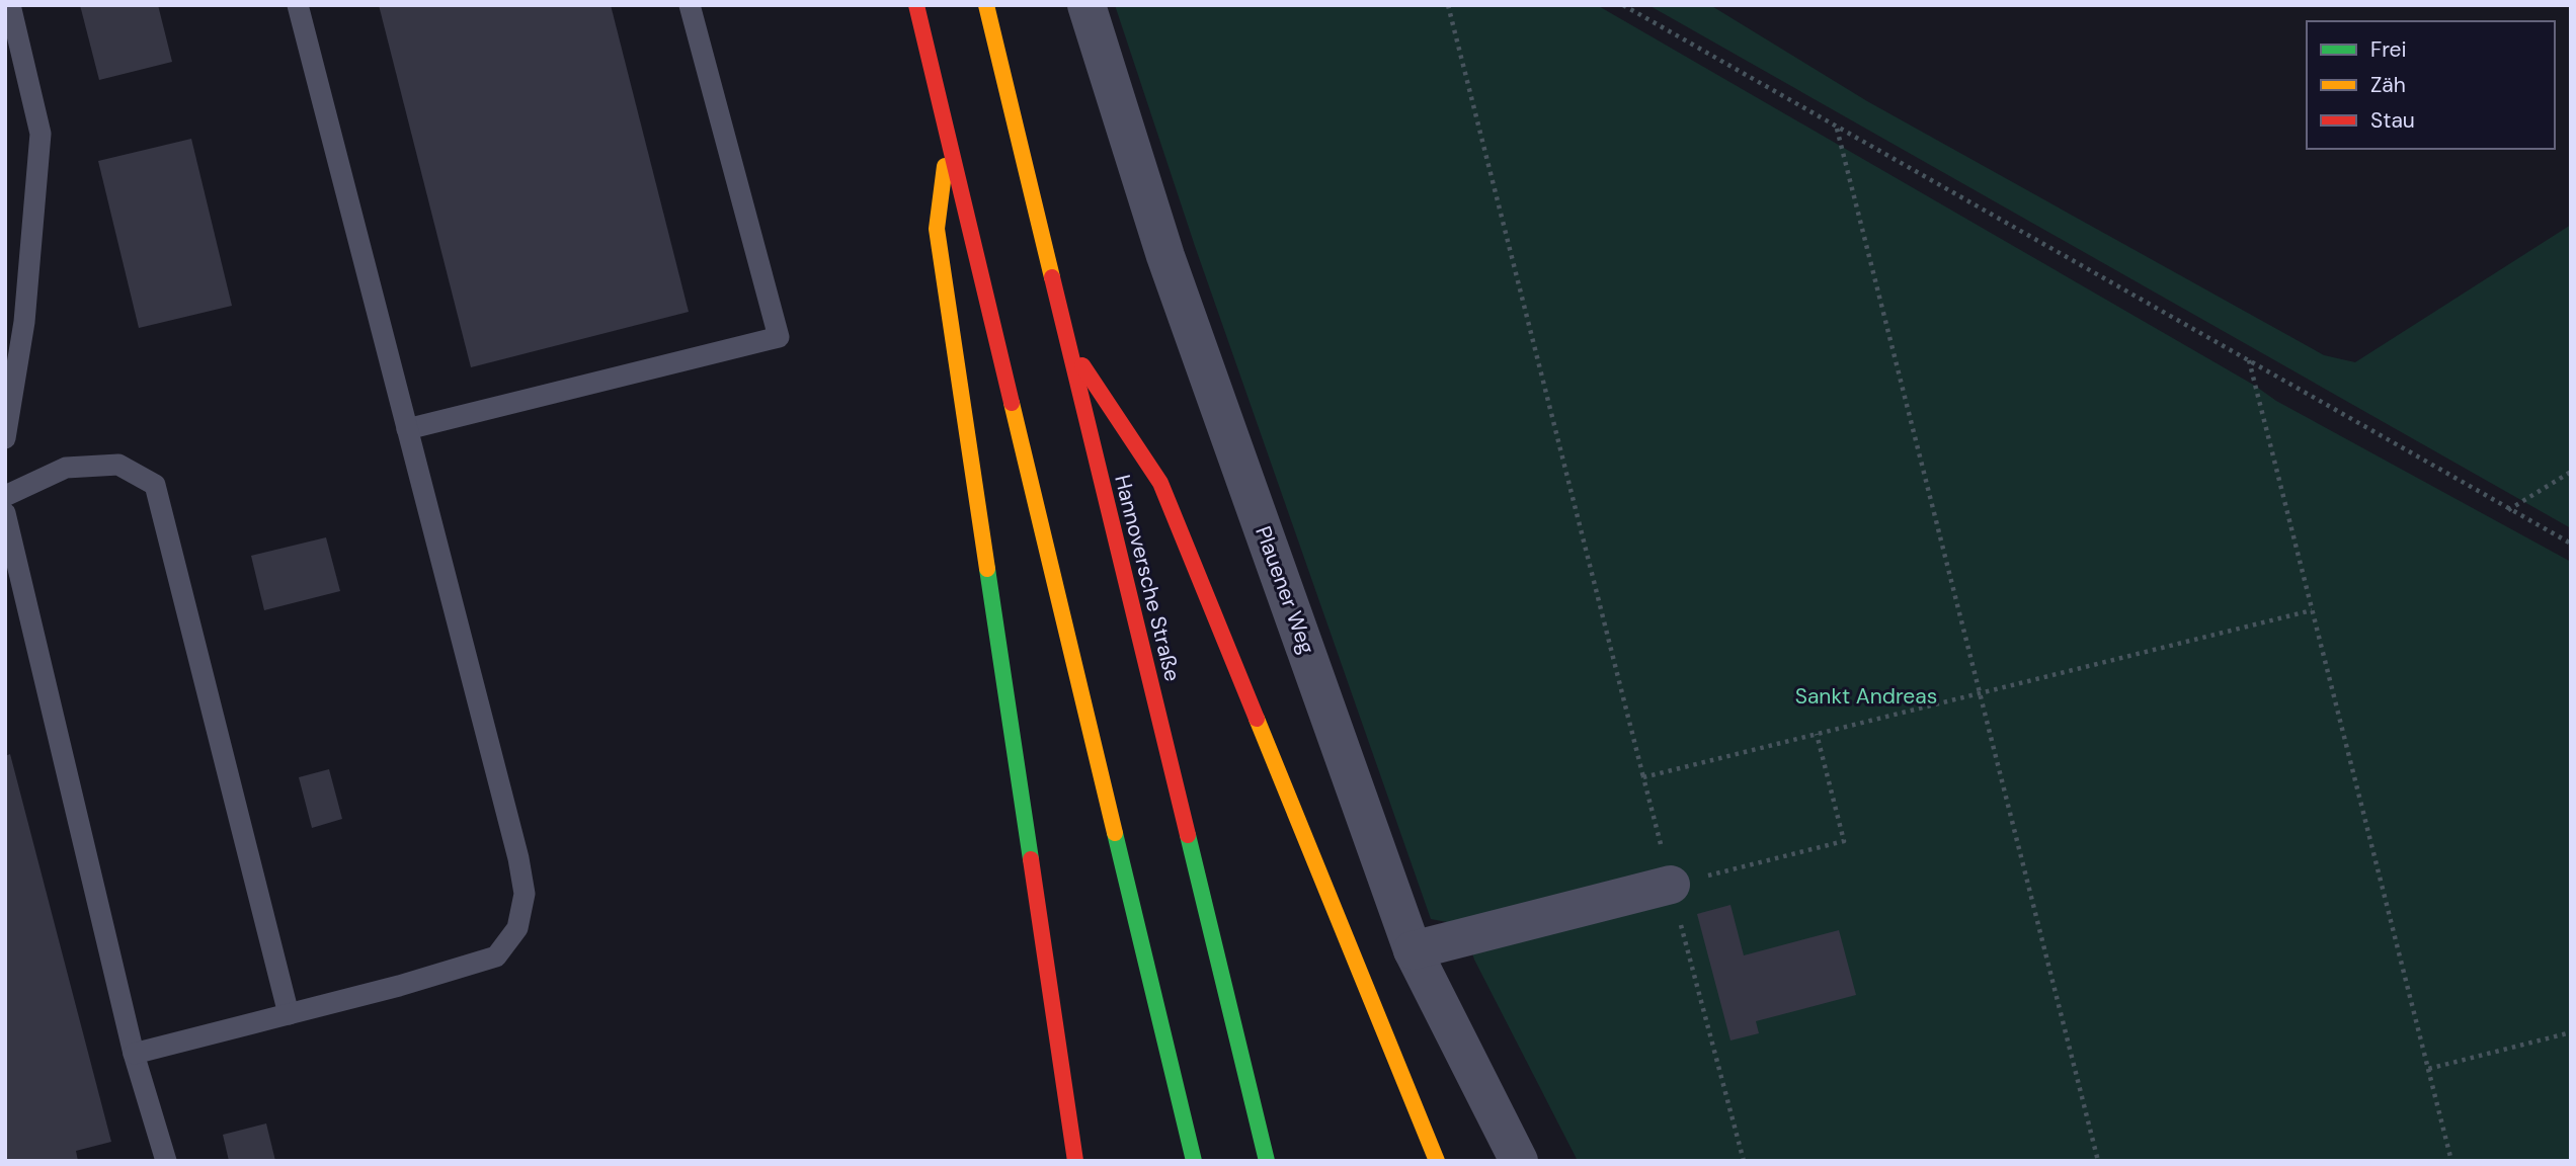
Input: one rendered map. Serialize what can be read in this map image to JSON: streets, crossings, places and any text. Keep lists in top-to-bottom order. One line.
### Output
{"streets":{"highway":["Hannoversche Straße"],"street":["Plauener Weg"]},"parks":["Sankt Andreas"],"legend":["Frei","Zäh","Stau"]}
